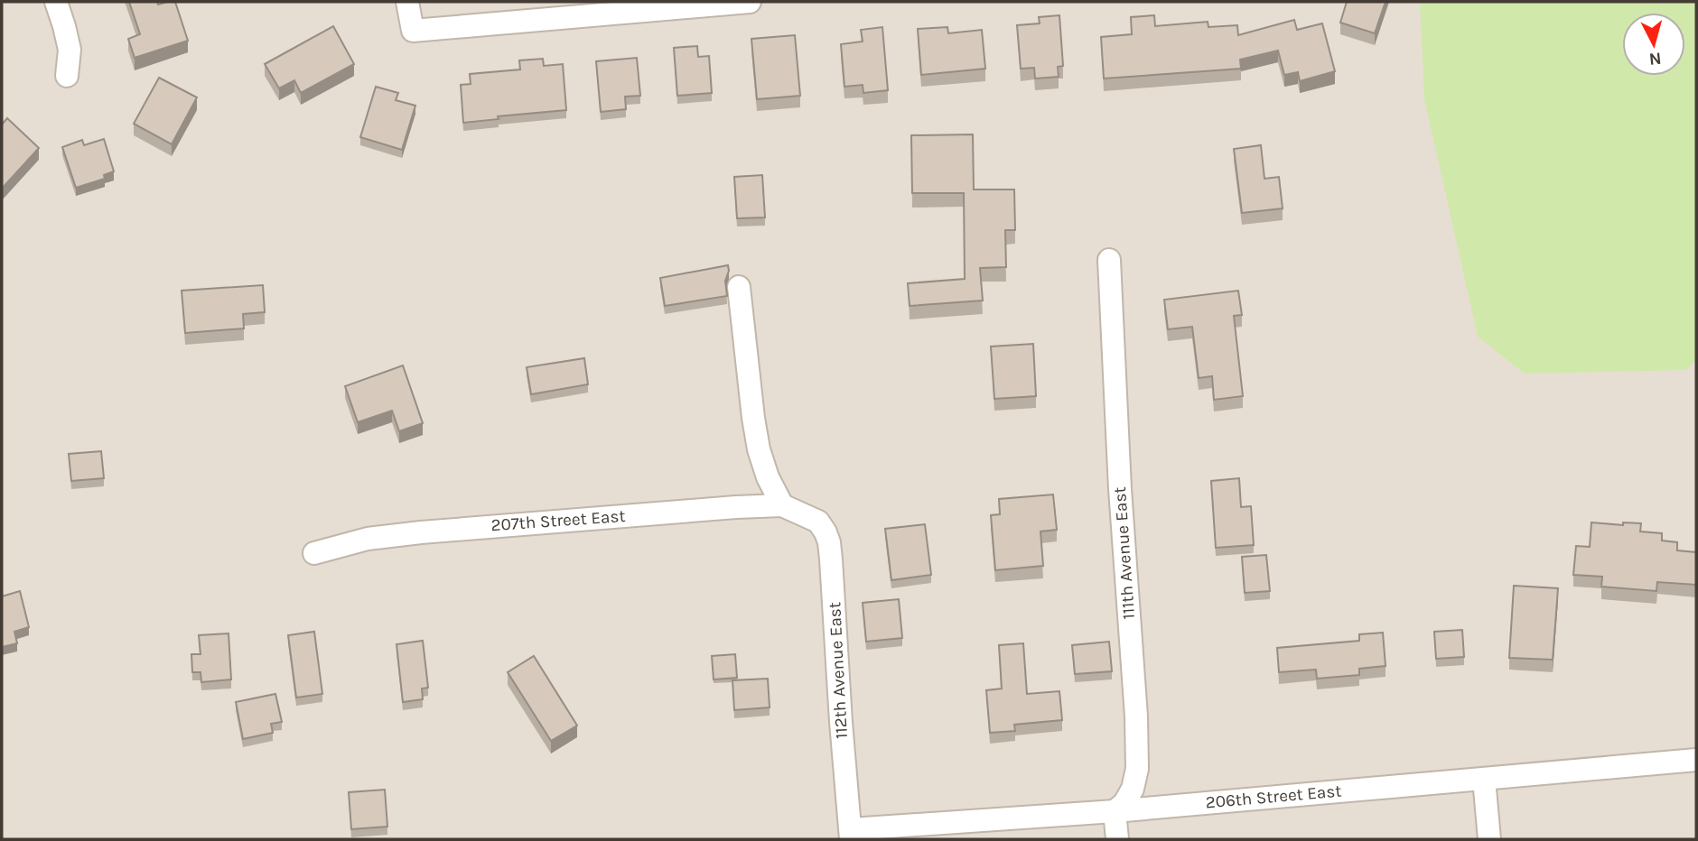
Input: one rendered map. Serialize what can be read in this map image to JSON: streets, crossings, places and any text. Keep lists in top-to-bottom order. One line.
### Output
{"streets":{"street":["207th Street East","111th Avenue East","112th Avenue East","206th Street East"]},"crossings":[["207th Street East","112th Avenue East"],["111th Avenue East","206th Street East"],["112th Avenue East","206th Street East"]],"north":"bottom"}
